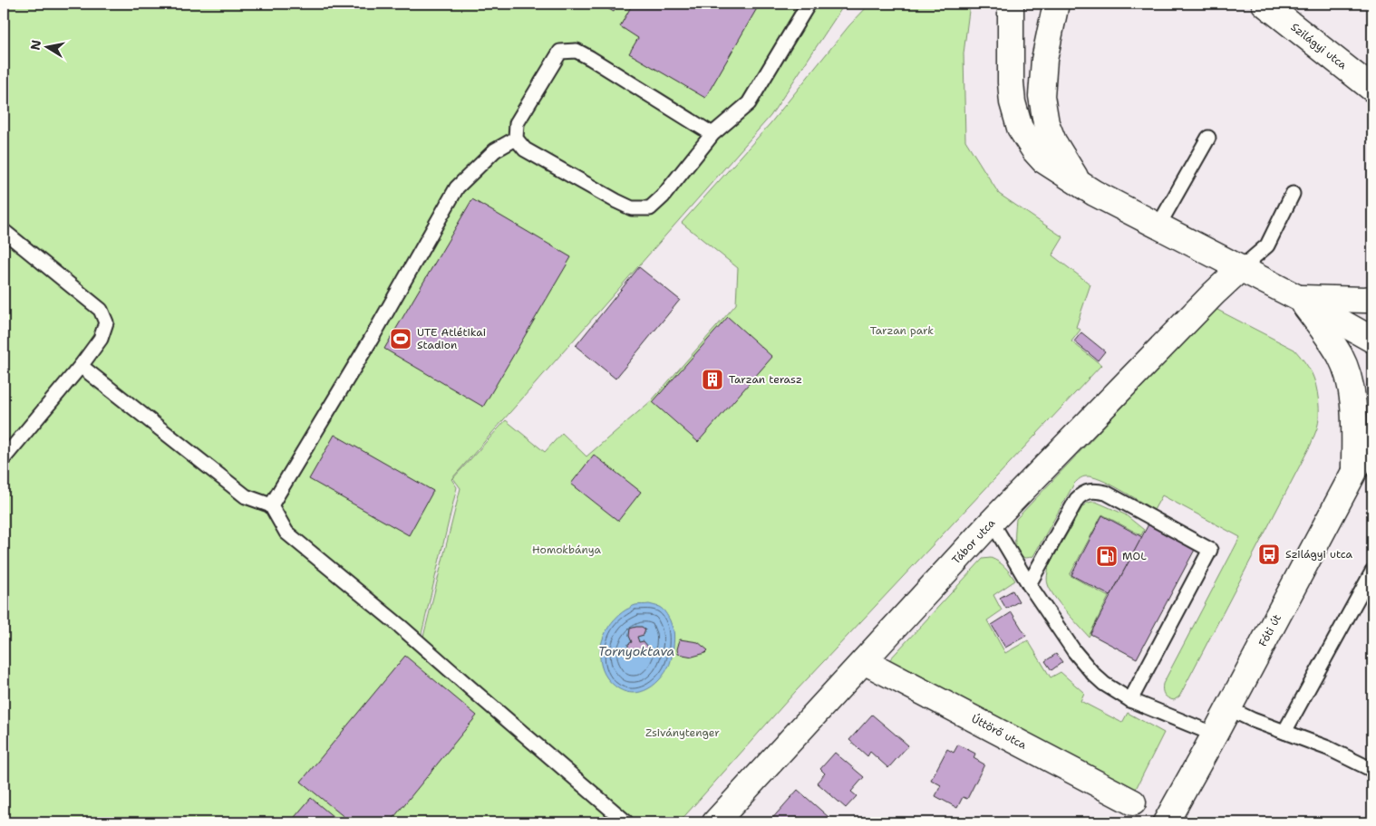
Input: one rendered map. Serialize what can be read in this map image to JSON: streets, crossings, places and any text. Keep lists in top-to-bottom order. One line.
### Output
{"streets":{"street":["Szilágyi utca","Tábor utca","Fóti út","Úttörő utca"]},"crossings":[["Tábor utca","Úttörő utca"]],"water":["Tornyoktava"],"parks":["Tarzan park","Homokbánya","Zsiványtenger"],"places":{"sports":["UTE Atlétikai Stadion"],"building":["Tarzan terasz"],"bus stop":["Szilágyi utca"],"fuel station":["MOL"]},"north":"left"}
